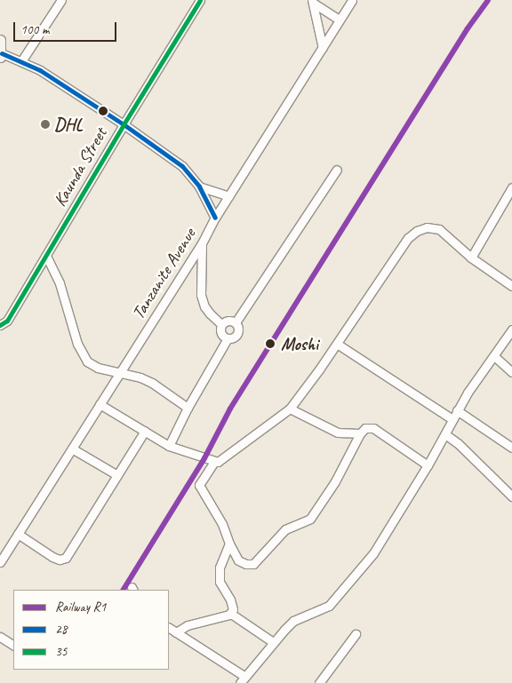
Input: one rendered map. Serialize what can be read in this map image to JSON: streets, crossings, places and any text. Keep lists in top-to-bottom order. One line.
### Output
{"streets":{"street":["Kaunda Street","Tanzanite Avenue"]},"places":["DHL","Moshi"],"lines":["rail line R1","transit line 35","transit line 28"],"legend":["Railway R1","28","35"],"scale_bar":"100 m"}
